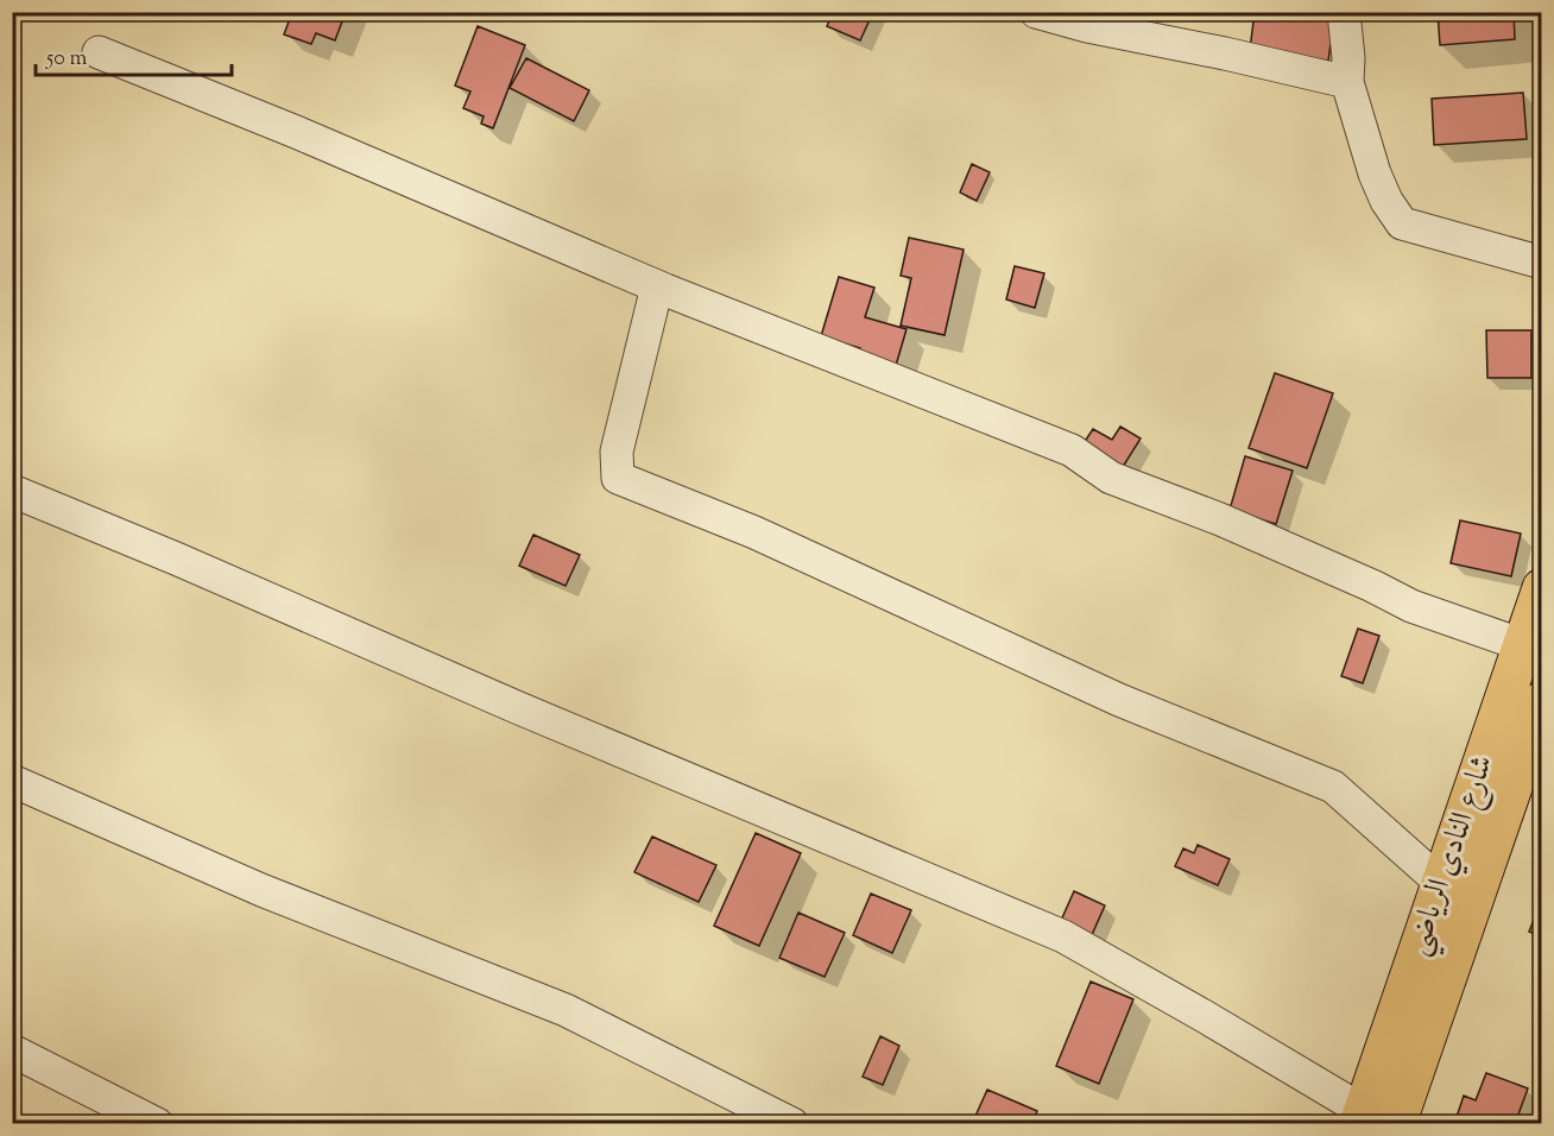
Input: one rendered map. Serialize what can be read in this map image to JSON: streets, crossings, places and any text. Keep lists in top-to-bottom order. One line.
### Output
{"streets":{"main road":["شارع النادي الرياضي"]},"scale_bar":"50 m"}
